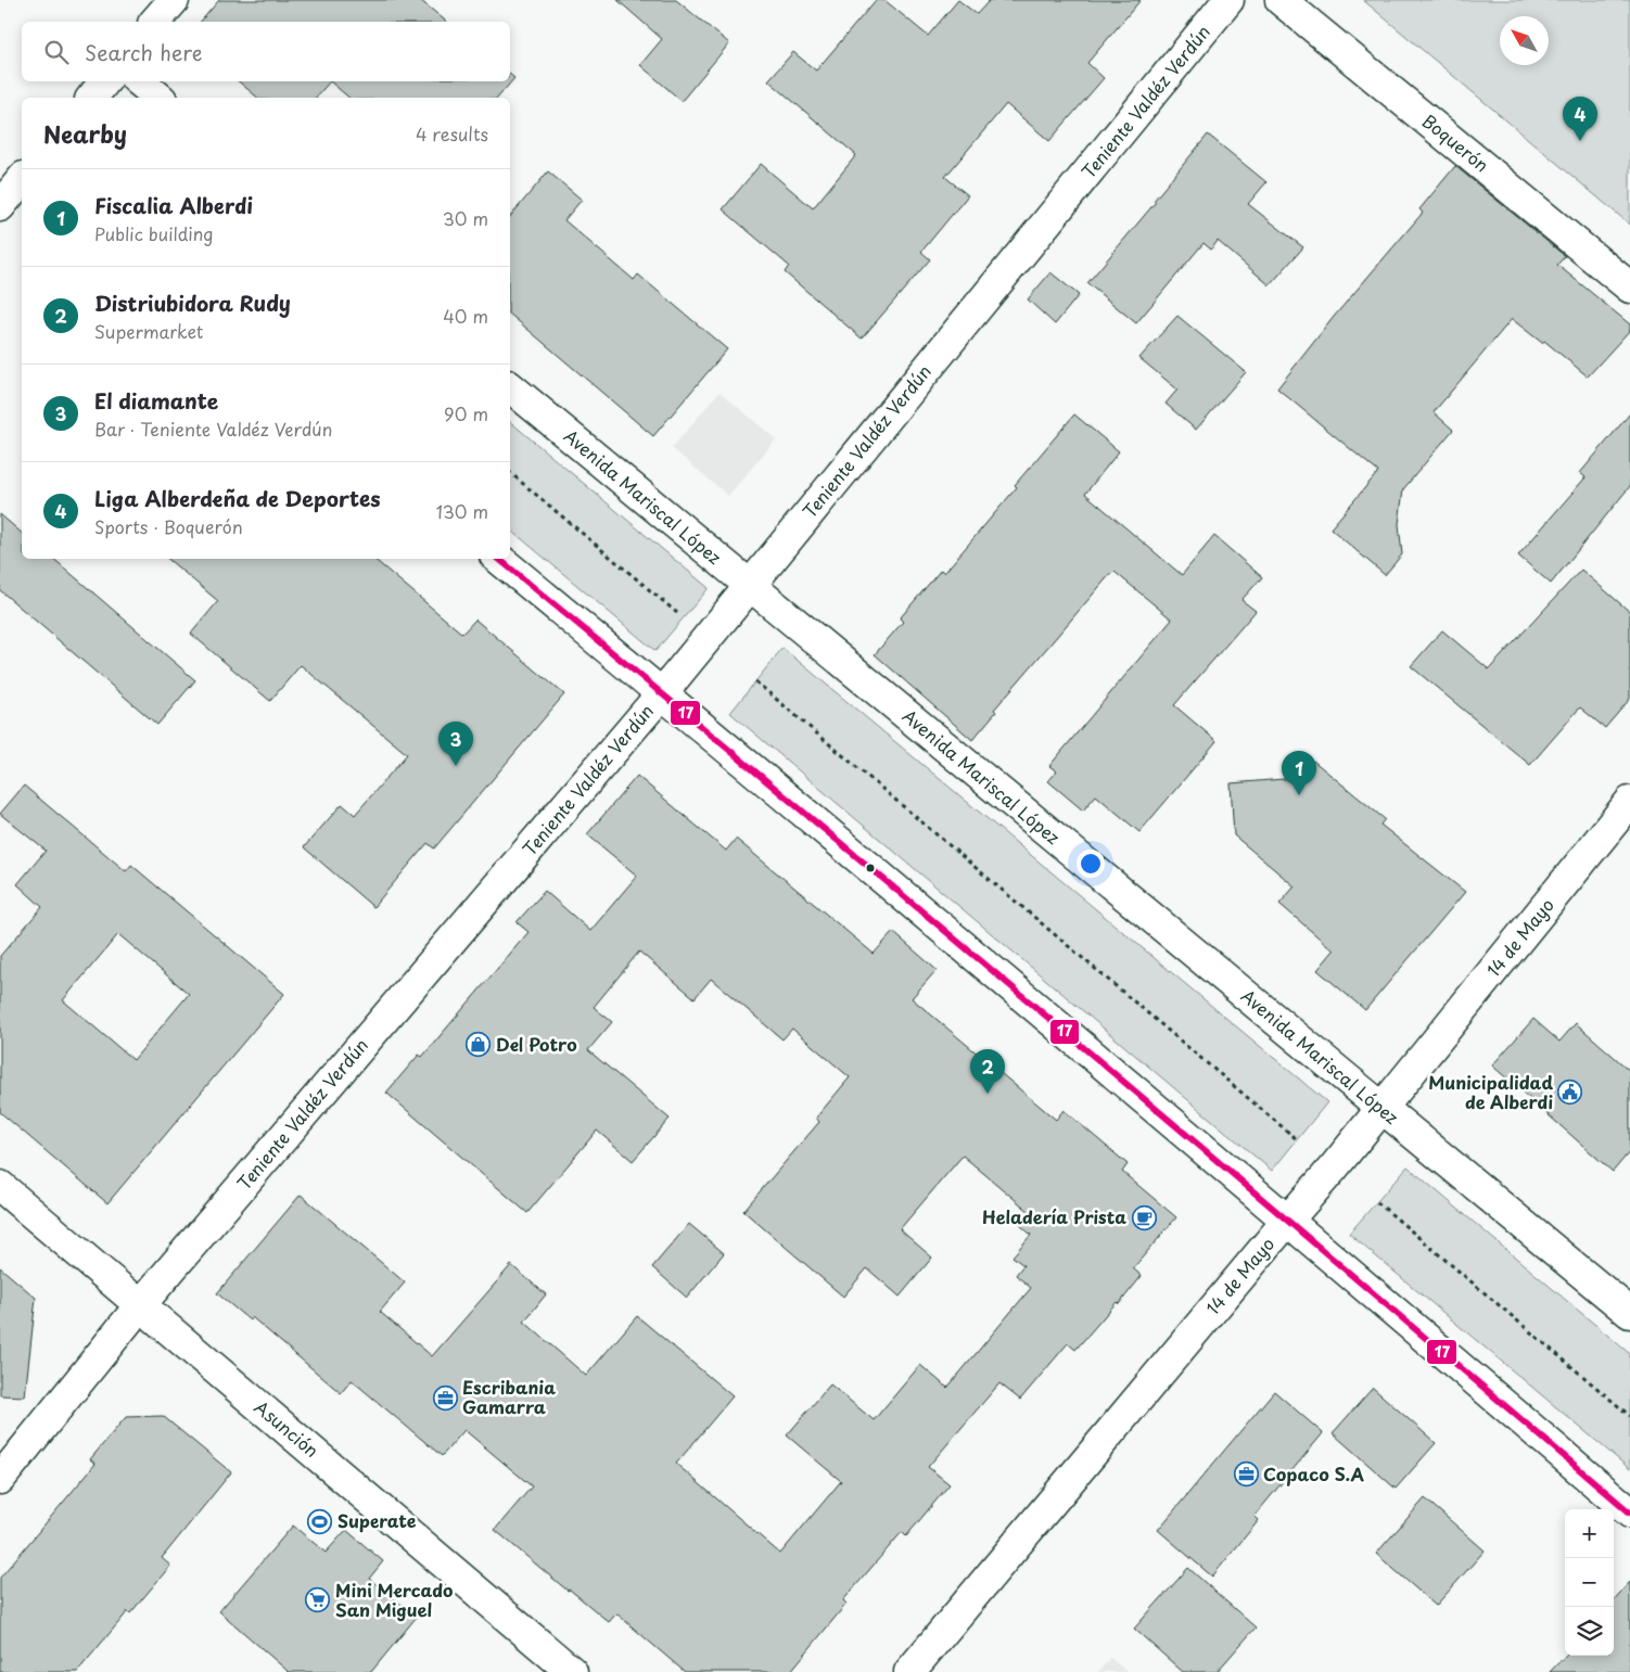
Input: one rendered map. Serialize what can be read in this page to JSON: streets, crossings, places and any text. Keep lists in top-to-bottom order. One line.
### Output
{"streets":{"street":["Teniente Valdéz Verdún","Boquerón","Avenida Mariscal López","14 de Mayo","Asunción"]},"crossings":[["Teniente Valdéz Verdún","Avenida Mariscal López"],["Teniente Valdéz Verdún","Asunción"],["Avenida Mariscal López","14 de Mayo"]],"places":{"shop":["Del Potro"],"public building":["Municipalidad de Alberdi"],"cafe":["Heladería Prista"],"office":["Escribania Gamarra","Copaco S.A"],"sports":["Superate"],"supermarket":["Mini Mercado San Miguel"]},"lines":["transit line 17"],"north":"top left","page":{"search":"Search here","pins":["4","3","1","2"],"heading":["Nearby","4 results"],"list":[{"mark":"1","name":"Fiscalia Alberdi","note":"Public building","value":"30 m"},{"mark":"2","name":"Distriubidora Rudy","note":"Supermarket","value":"40 m"},{"mark":"3","name":"El diamante","note":"Bar · Teniente Valdéz Verdún","value":"90 m"},{"mark":"4","name":"Liga Alberdeña de Deportes","note":"Sports · Boquerón","value":"130 m"}],"map_buttons":["+","−"]}}
